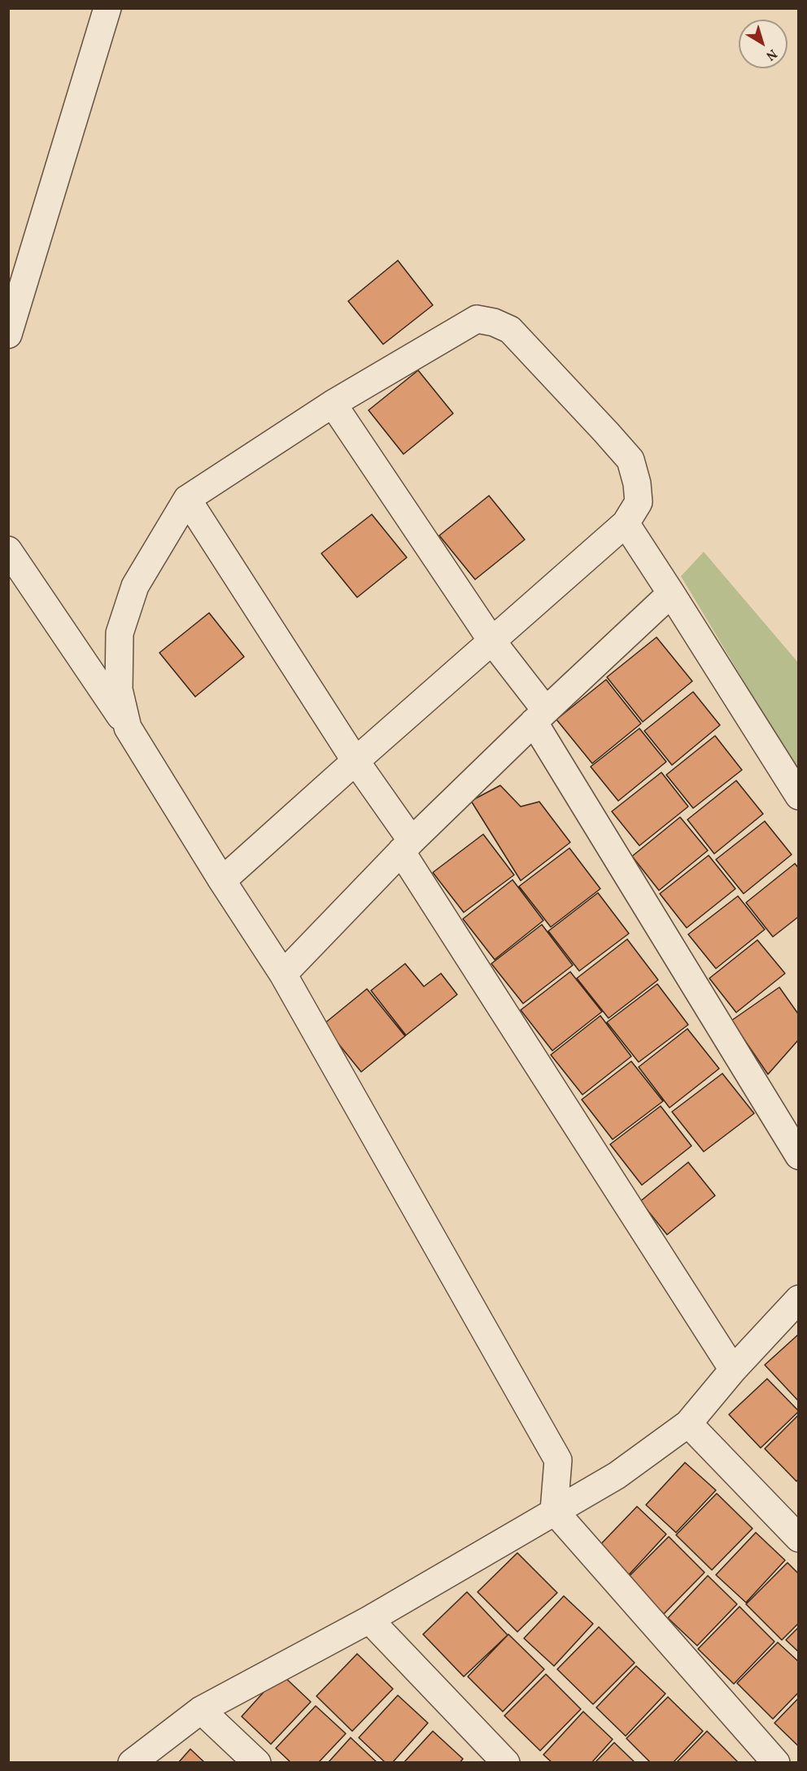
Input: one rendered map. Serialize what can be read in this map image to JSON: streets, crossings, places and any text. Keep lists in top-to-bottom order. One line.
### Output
{"north":"bottom right"}
